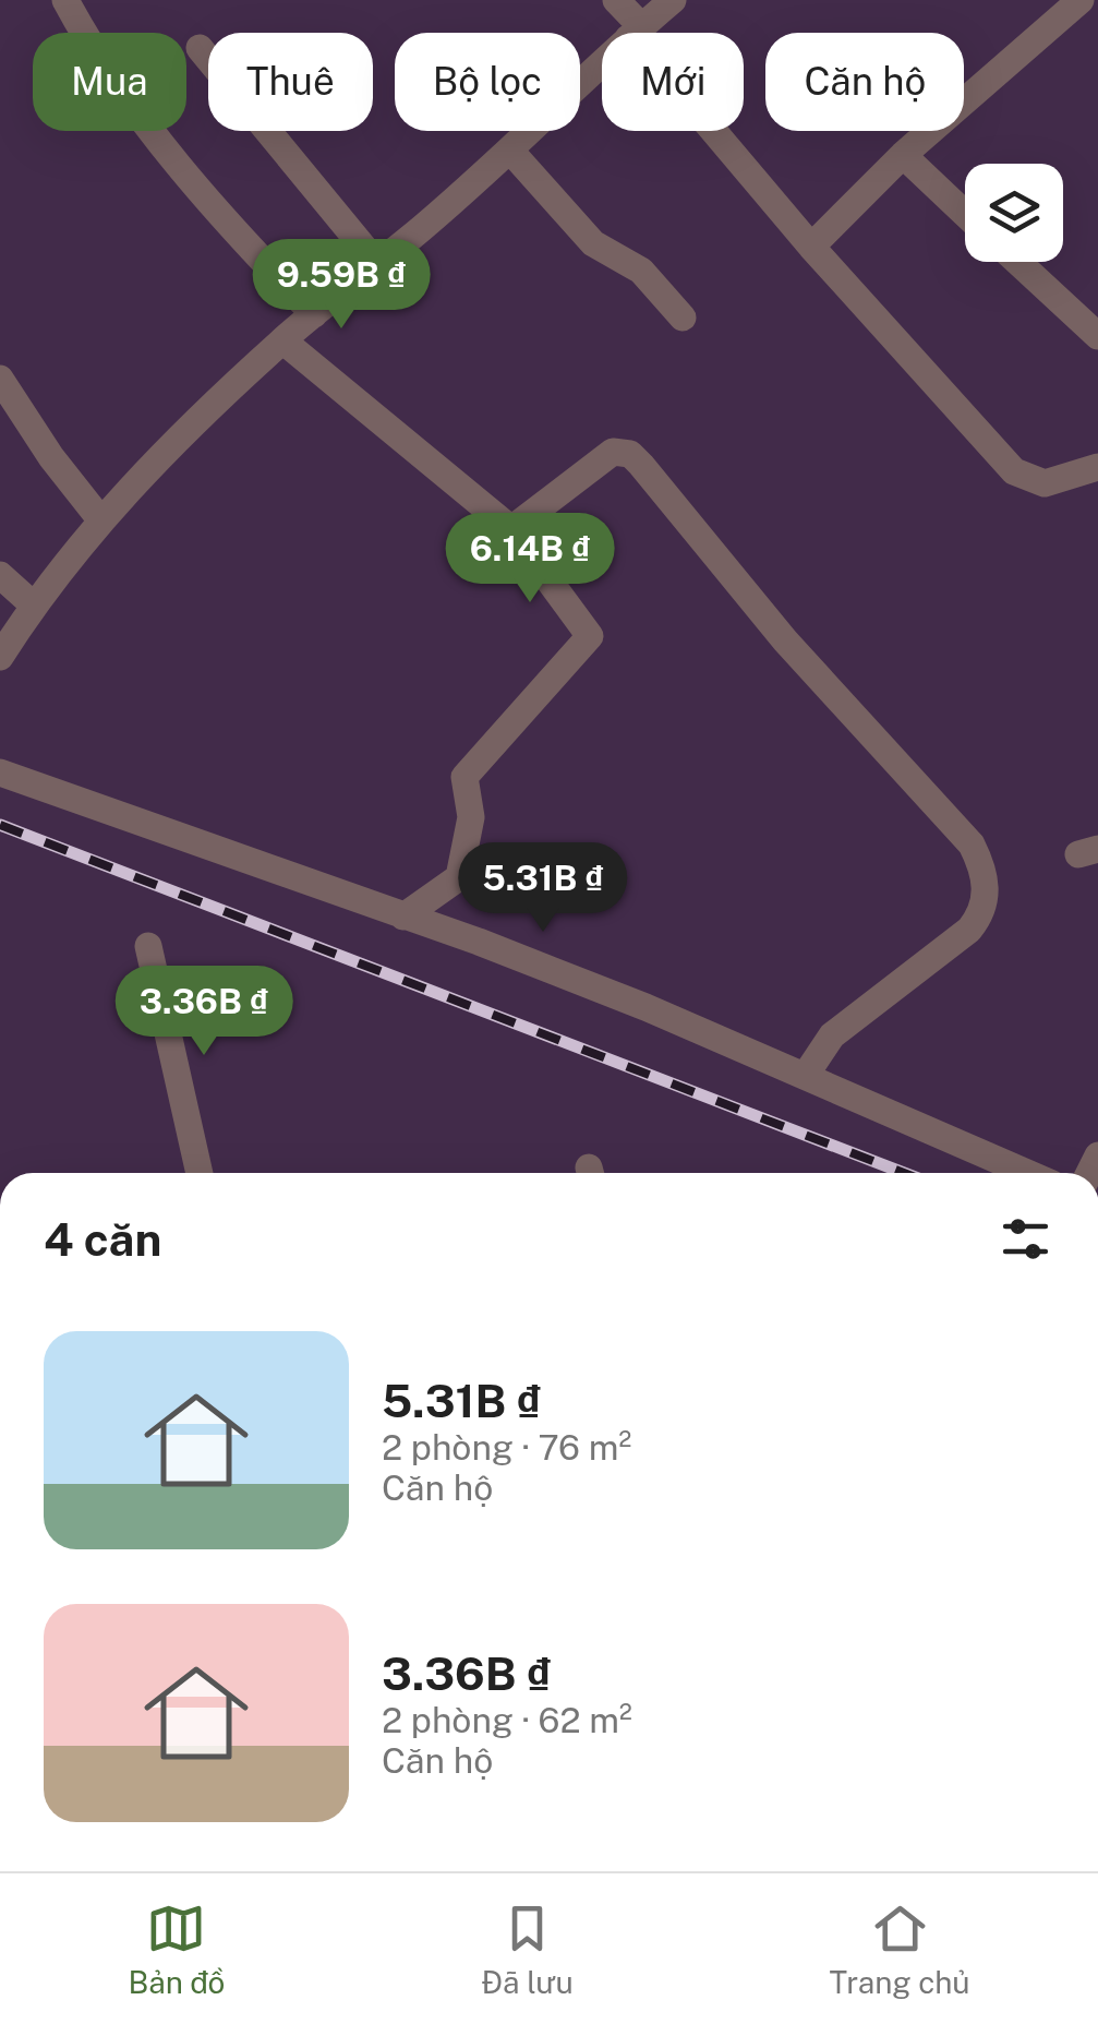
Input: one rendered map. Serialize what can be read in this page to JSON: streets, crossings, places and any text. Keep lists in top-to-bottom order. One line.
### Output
{"page":{"chip":["Mua","Thuê","Bộ lọc","Mới","Căn hộ"],"price":["9.59B ₫","6.14B ₫","5.31B ₫","3.36B ₫"],"heading":"4 căn","list":[{"name":"5.31B ₫","note":"2 phòng · 76 m² · Căn hộ"},{"name":"3.36B ₫","note":"2 phòng · 62 m² · Căn hộ"}],"tabs":["Bản đồ","Đã lưu","Trang chủ"]}}
